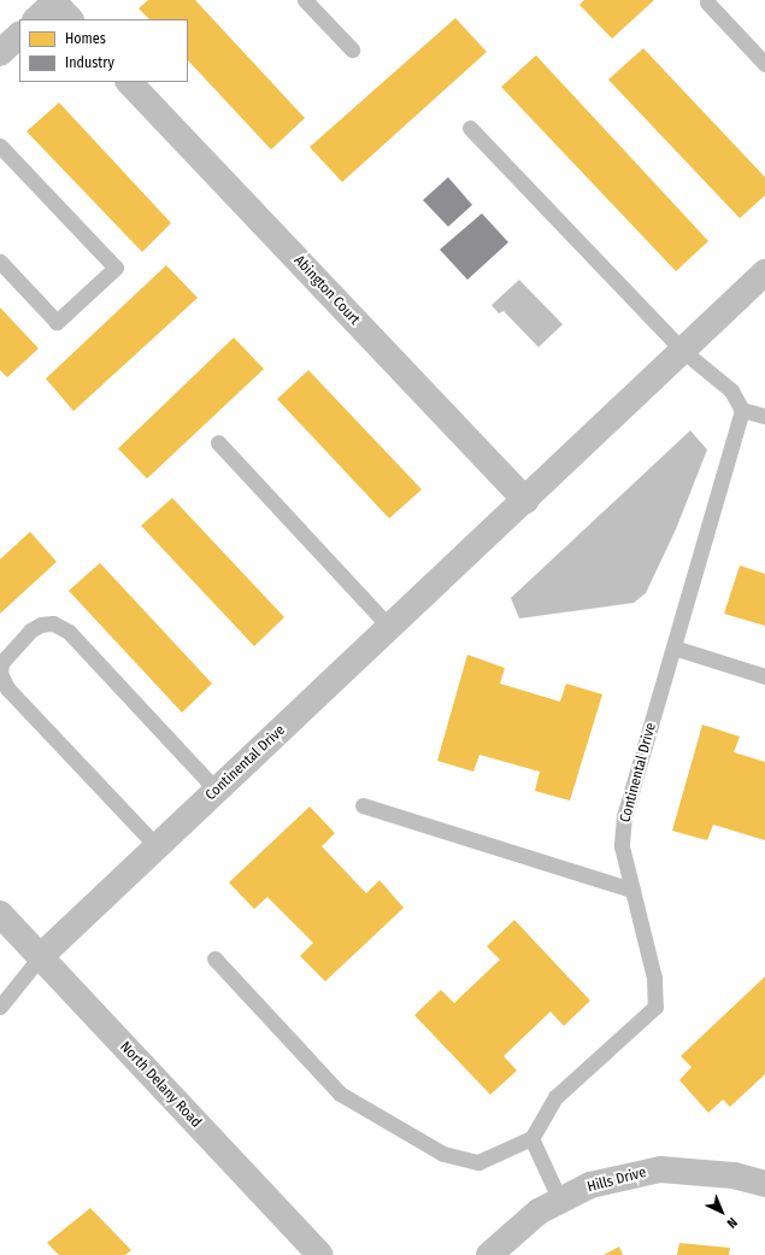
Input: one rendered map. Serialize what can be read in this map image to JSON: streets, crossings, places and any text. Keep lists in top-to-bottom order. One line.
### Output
{"streets":{"street":["Abington Court","Continental Drive","North Delany Road","Hills Drive"]},"crossings":[["Abington Court","Continental Drive"],["Continental Drive","North Delany Road"]],"legend":["Homes","Industry"],"north":"bottom right"}
